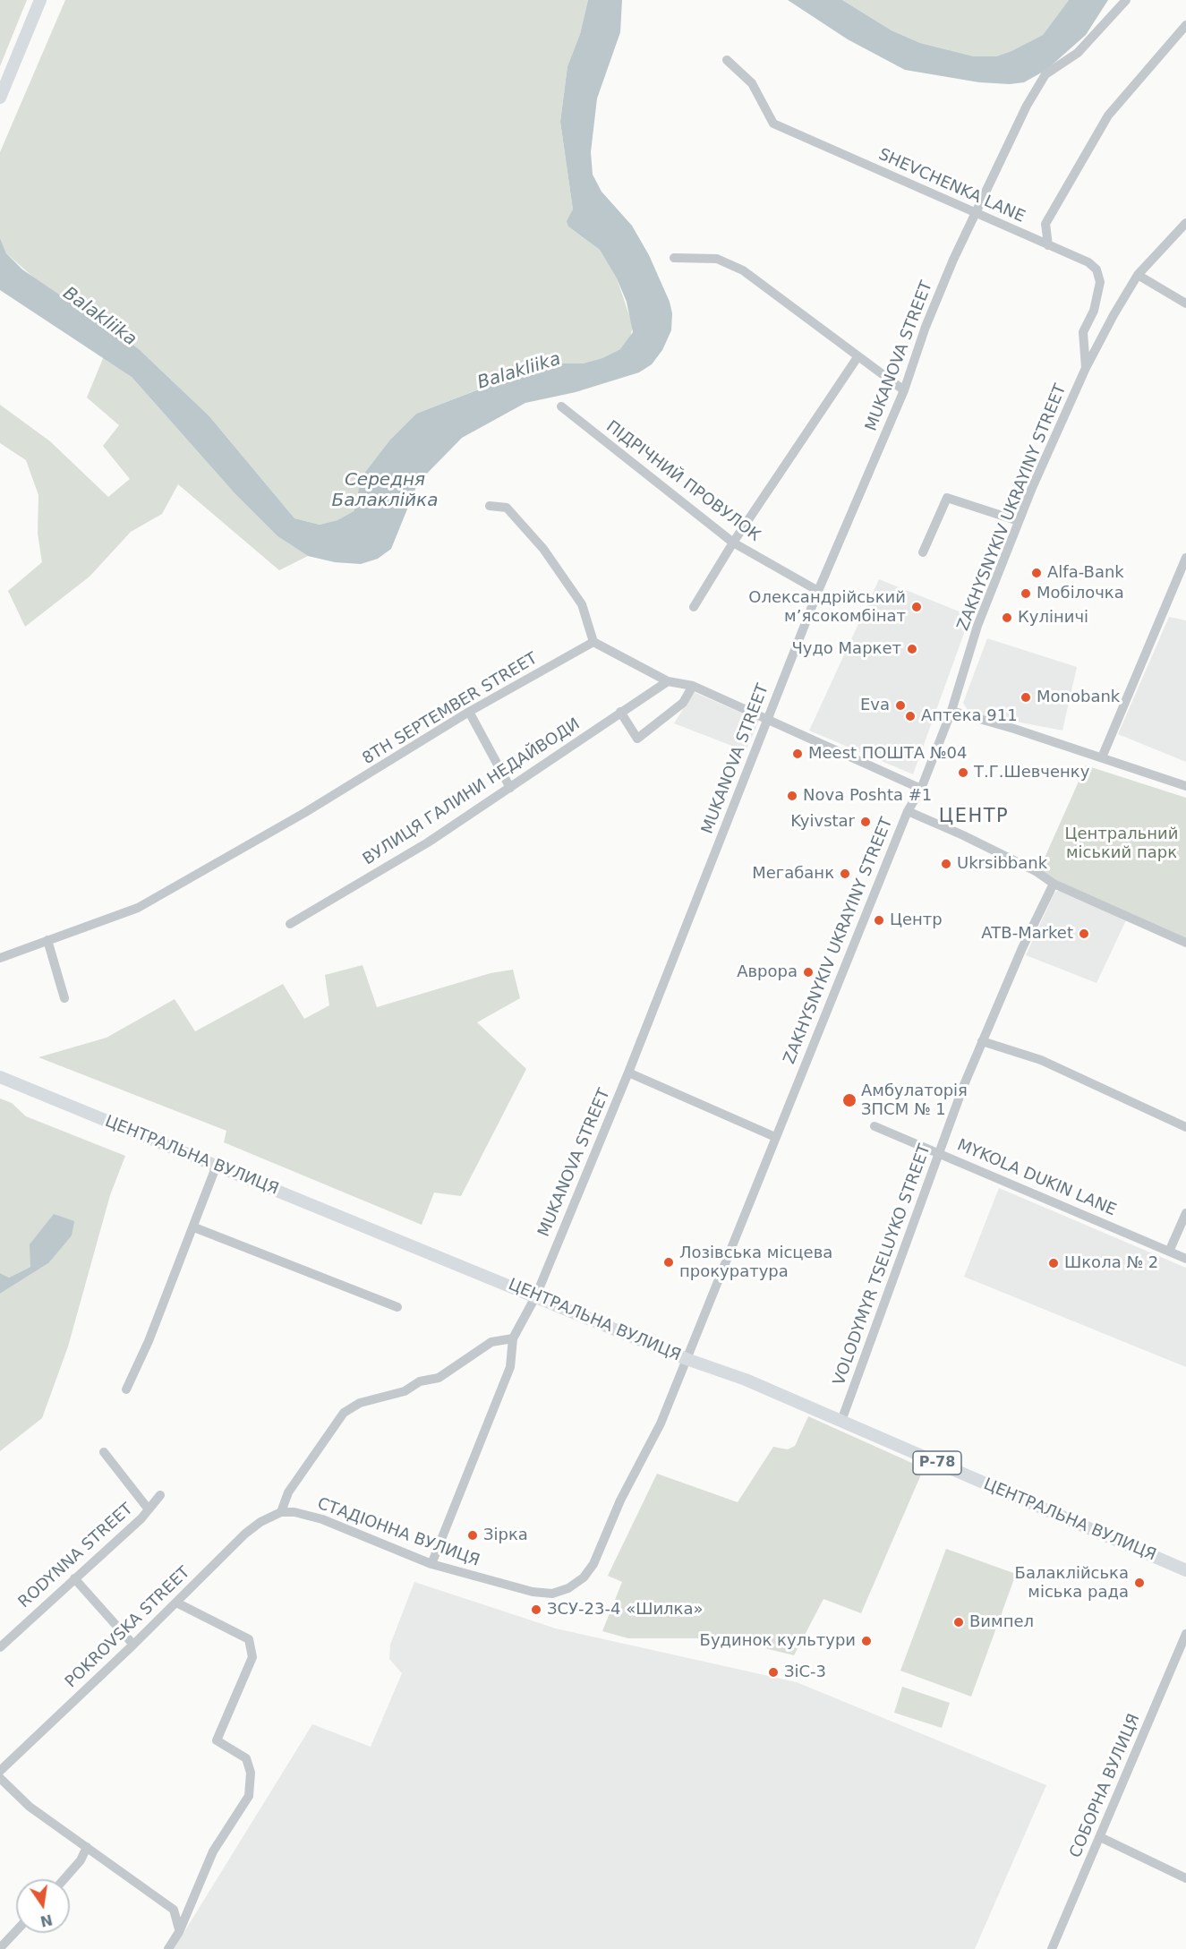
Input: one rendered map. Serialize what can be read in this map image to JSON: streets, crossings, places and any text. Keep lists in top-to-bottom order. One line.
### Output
{"streets":{"main road":["ЦЕНТРАЛЬНА ВУЛИЦЯ","Р-78"],"street":["SHEVCHENKA LANE","MUKANOVA STREET","ПІДРІЧНИЙ ПРОВУЛОК","ZAKHYSNYKIV UKRAYINY STREET","8TH SEPTEMBER STREET","ВУЛИЦЯ ГАЛИНИ НЕДАЙВОДИ","MYKOLA DUKIN LANE","VOLODYMYR TSELUYKO STREET","СТАДІОННА ВУЛИЦЯ","RODYNNA STREET","POKROVSKA STREET","СОБОРНА ВУЛИЦЯ"]},"crossings":[["SHEVCHENKA LANE","MUKANOVA STREET"],["SHEVCHENKA LANE","ZAKHYSNYKIV UKRAYINY STREET"],["MUKANOVA STREET","ПІДРІЧНИЙ ПРОВУЛОК"],["MUKANOVA STREET","ЦЕНТРАЛЬНА ВУЛИЦЯ"],["MUKANOVA STREET","СТАДІОННА ВУЛИЦЯ"],["ZAKHYSNYKIV UKRAYINY STREET","ЦЕНТРАЛЬНА ВУЛИЦЯ"],["ZAKHYSNYKIV UKRAYINY STREET","СТАДІОННА ВУЛИЦЯ"],["ЦЕНТРАЛЬНА ВУЛИЦЯ","VOLODYMYR TSELUYKO STREET"],["MYKOLA DUKIN LANE","VOLODYMYR TSELUYKO STREET"],["СТАДІОННА ВУЛИЦЯ","POKROVSKA STREET"]],"districts":["ЦЕНТР"],"water":["Balakliika","Середня Балаклійка"],"parks":["Центральний міський парк"],"places":["Alfa-Bank","Мобілочка","Олександрійський мʼясокомбінат","Куліничі","Чудо Маркет","Monobank","Eva","Аптека 911","Meest ПОШТА №04","Т.Г.Шевченку","Nova Poshta #1","Kyivstar","Ukrsibbank","Мегабанк","Центр","ATB-Market","Аврора","Амбулаторія ЗПСМ № 1","Лозівська місцева прокуратура","Школа № 2","Зірка","Балаклійська міська рада","ЗСУ-23-4 «Шилка»","Вимпел","Будинок культури","ЗіС-3"],"north":"bottom"}
